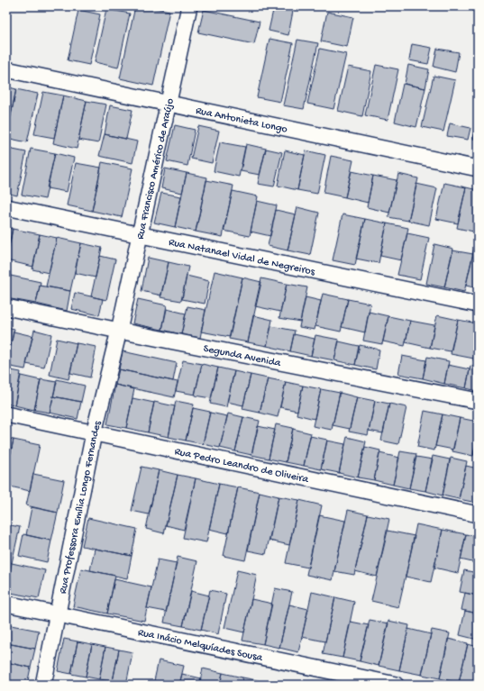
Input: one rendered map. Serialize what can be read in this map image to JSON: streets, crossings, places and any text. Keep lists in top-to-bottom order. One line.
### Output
{"streets":{"street":["Rua Antonieta Longo","Rua Francisco Américo de Araújo","Rua Natanael Vidal de Negreiros","Segunda Avenida","Rua Pedro Leandro de Oliveira","Rua Professora Emília Longo Fernandes","Rua Inácio Melquíades Sousa"]},"crossings":[["Rua Antonieta Longo","Rua Francisco Américo de Araújo"],["Rua Francisco Américo de Araújo","Rua Natanael Vidal de Negreiros"],["Rua Francisco Américo de Araújo","Segunda Avenida"],["Rua Francisco Américo de Araújo","Rua Professora Emília Longo Fernandes"],["Segunda Avenida","Rua Professora Emília Longo Fernandes"],["Rua Pedro Leandro de Oliveira","Rua Professora Emília Longo Fernandes"],["Rua Professora Emília Longo Fernandes","Rua Inácio Melquíades Sousa"]]}
